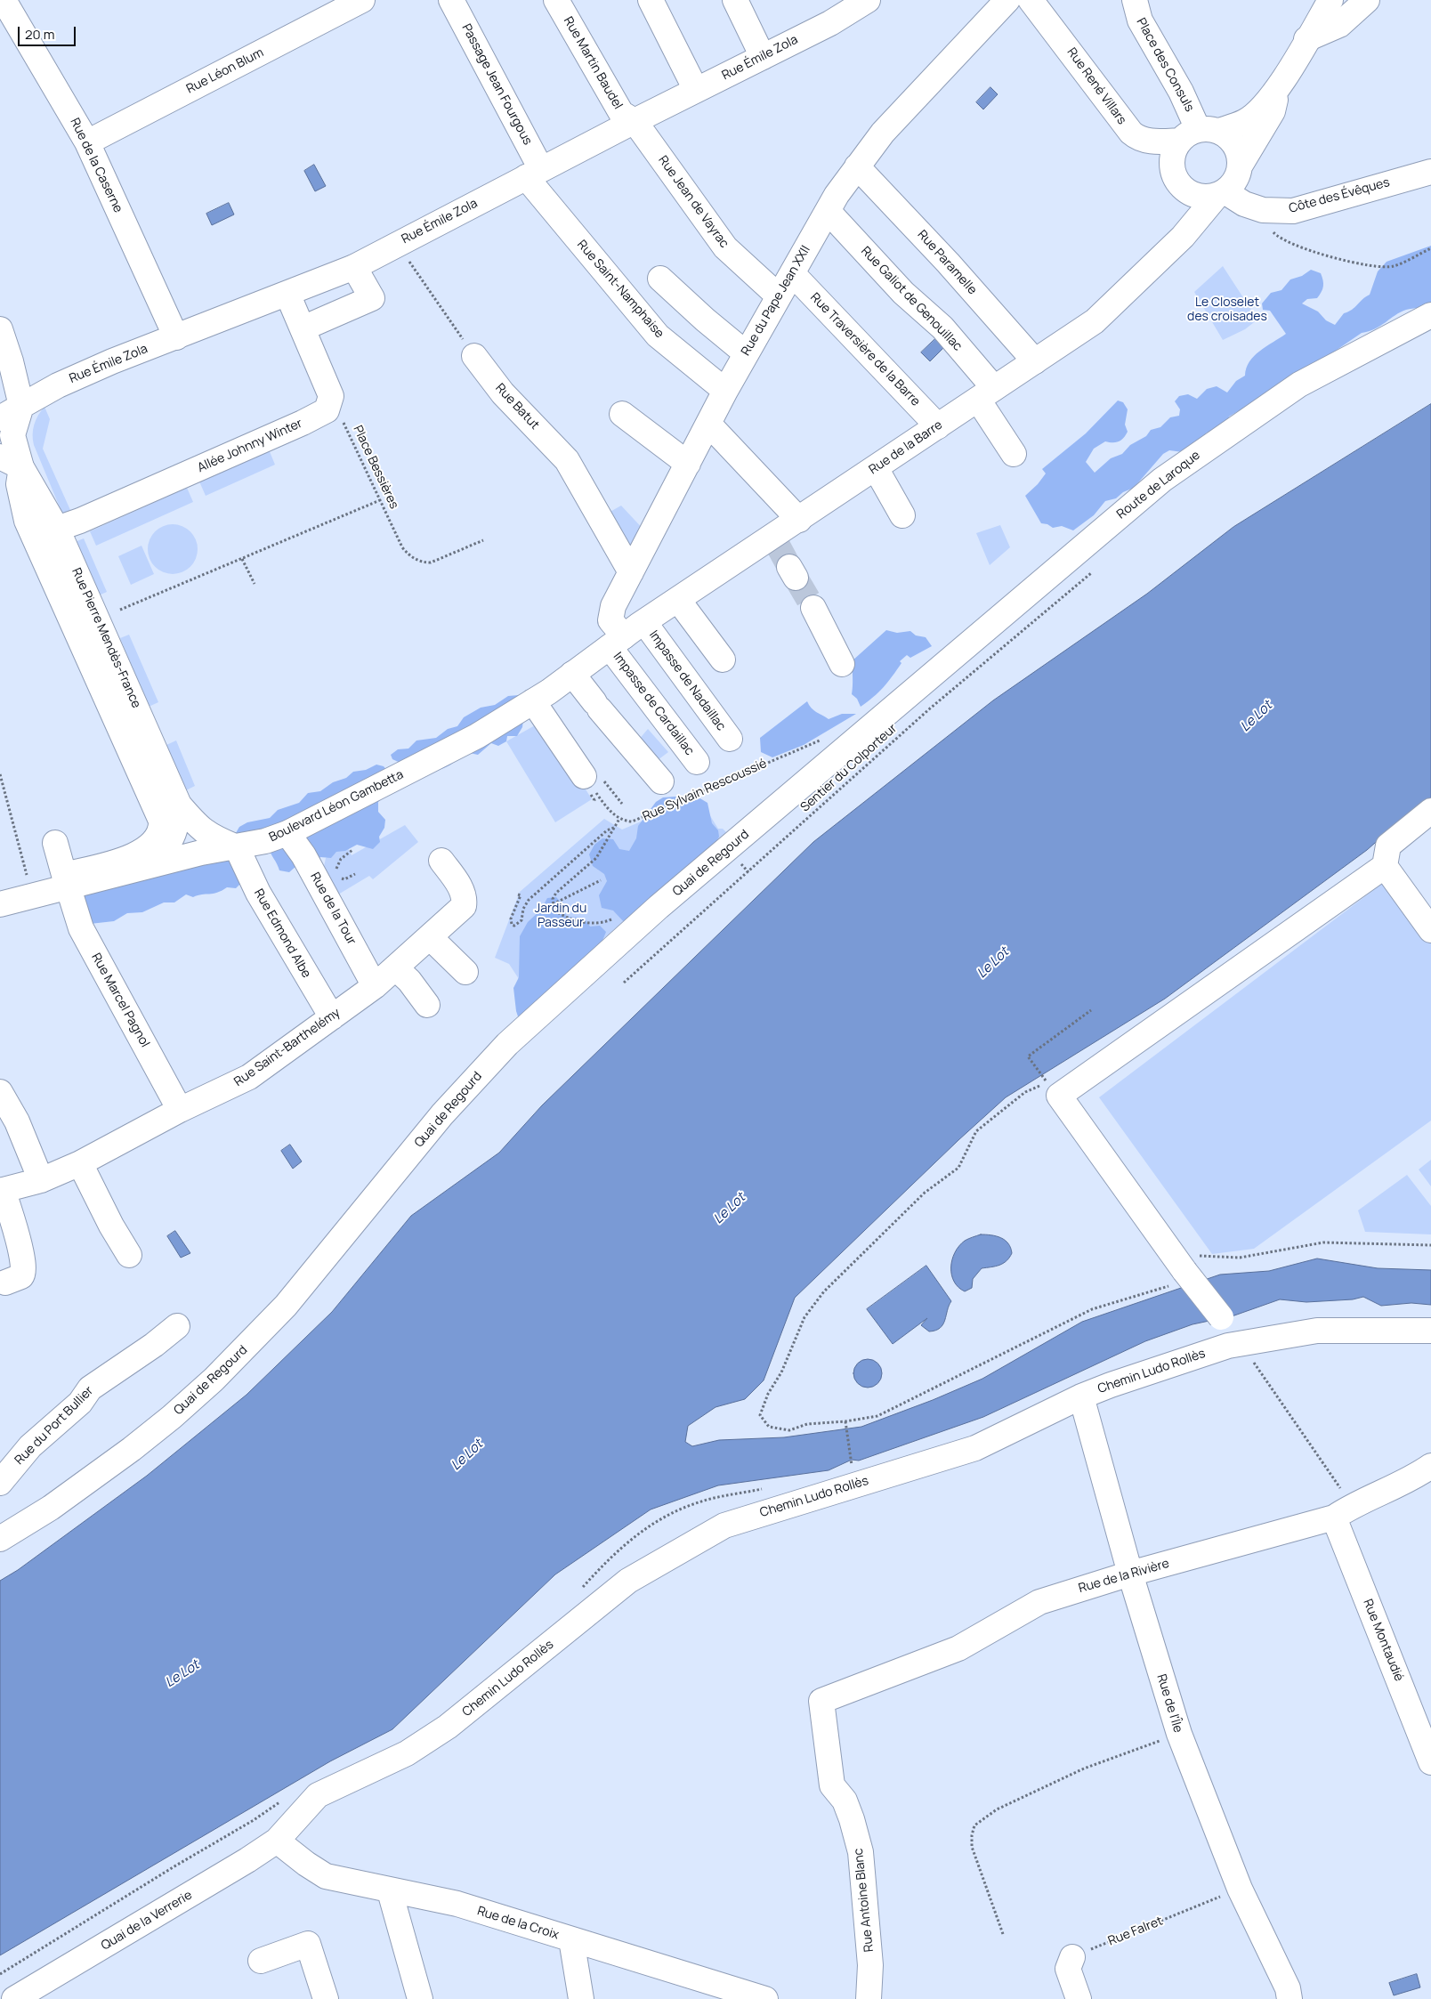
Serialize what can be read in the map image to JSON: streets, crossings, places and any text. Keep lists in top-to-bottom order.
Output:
{
  "streets": {
    "street": [
      "Rue Émile Zola",
      "Rue Martin Baudel",
      "Place des Consuls",
      "Rue Léon Blum",
      "Passage Jean Fourgous",
      "Rue René Villars",
      "Rue de la Caserne",
      "Côte des Évêques",
      "Rue Jean de Vayrac",
      "Rue Paramelle",
      "Rue Saint-Namphaise",
      "Rue Galiot de Genouillac",
      "Rue du Pape Jean XXII",
      "Rue Traversière de la Barre",
      "Rue Batut",
      "Allée Johnny Winter",
      "Rue de la Barre",
      "Route de Laroque",
      "Rue Pierre Mendès-France",
      "Impasse de Nadaillac",
      "Impasse de Cardaillac",
      "Boulevard Léon Gambetta",
      "Quai de Regourd",
      "Rue de la Tour",
      "Rue Edmond Albe",
      "Rue Marcel Pagnol",
      "Rue Saint-Barthelémy",
      "Chemin Ludo Rollès",
      "Rue du Port Bullier",
      "Rue de la Rivière",
      "Rue Montaudié",
      "Rue de l'Île",
      "Rue Antoine Blanc",
      "Quai de la Verrerie",
      "Rue de la Croix"
    ],
    "path": [
      "Place Bessières",
      "Sentier du Colporteur",
      "Rue Sylvain Rescoussié",
      "Rue Falret"
    ]
  },
  "crossings": [
    ["Rue Émile Zola", "Rue Martin Baudel"],
    ["Rue Émile Zola", "Passage Jean Fourgous"],
    ["Rue Émile Zola", "Rue de la Caserne"],
    ["Rue Émile Zola", "Rue Jean de Vayrac"],
    ["Rue Émile Zola", "Rue Saint-Namphaise"],
    ["Rue Émile Zola", "Rue Pierre Mendès-France"],
    ["Rue Martin Baudel", "Rue Jean de Vayrac"],
    ["Place des Consuls", "Rue René Villars"],
    ["Place des Consuls", "Côte des Évêques"],
    ["Place des Consuls", "Rue de la Barre"],
    ["Rue Léon Blum", "Rue de la Caserne"],
    ["Passage Jean Fourgous", "Rue Saint-Namphaise"],
    ["Rue René Villars", "Côte des Évêques"],
    ["Rue René Villars", "Rue de la Barre"],
    ["Côte des Évêques", "Rue de la Barre"],
    ["Rue Jean de Vayrac", "Rue du Pape Jean XXII"],
    ["Rue Paramelle", "Rue du Pape Jean XXII"],
    ["Rue Paramelle", "Rue de la Barre"],
    ["Rue Saint-Namphaise", "Rue du Pape Jean XXII"],
    ["Rue Galiot de Genouillac", "Rue du Pape Jean XXII"],
    ["Rue Galiot de Genouillac", "Rue de la Barre"],
    ["Rue du Pape Jean XXII", "Rue Traversière de la Barre"],
    ["Rue du Pape Jean XXII", "Rue Batut"],
    ["Rue du Pape Jean XXII", "Rue de la Barre"],
    ["Rue du Pape Jean XXII", "Impasse de Cardaillac"],
    ["Rue Traversière de la Barre", "Rue de la Barre"],
    ["Allée Johnny Winter", "Place Bessières"],
    ["Allée Johnny Winter", "Rue Pierre Mendès-France"],
    ["Rue de la Barre", "Impasse de Nadaillac"],
    ["Rue de la Barre", "Impasse de Cardaillac"],
    ["Rue de la Barre", "Boulevard Léon Gambetta"],
    ["Route de Laroque", "Quai de Regourd"],
    ["Rue Pierre Mendès-France", "Boulevard Léon Gambetta"],
    ["Rue Pierre Mendès-France", "Rue Edmond Albe"],
    ["Boulevard Léon Gambetta", "Rue de la Tour"],
    ["Boulevard Léon Gambetta", "Rue Edmond Albe"],
    ["Boulevard Léon Gambetta", "Rue Marcel Pagnol"],
    ["Rue de la Tour", "Rue Saint-Barthelémy"],
    ["Rue Edmond Albe", "Rue Saint-Barthelémy"],
    ["Rue Marcel Pagnol", "Rue Saint-Barthelémy"],
    ["Chemin Ludo Rollès", "Rue de l'Île"],
    ["Chemin Ludo Rollès", "Quai de la Verrerie"],
    ["Chemin Ludo Rollès", "Rue de la Croix"],
    ["Rue de la Rivière", "Rue Montaudié"],
    ["Rue de la Rivière", "Rue de l'Île"],
    ["Rue de la Rivière", "Rue Antoine Blanc"],
    ["Rue de l'Île", "Rue Falret"],
    ["Quai de la Verrerie", "Rue de la Croix"]
  ],
  "water": ["Le Lot"],
  "parks": ["Le Closelet des croisades", "Jardin du Passeur"],
  "scale_bar": "20 m"
}
